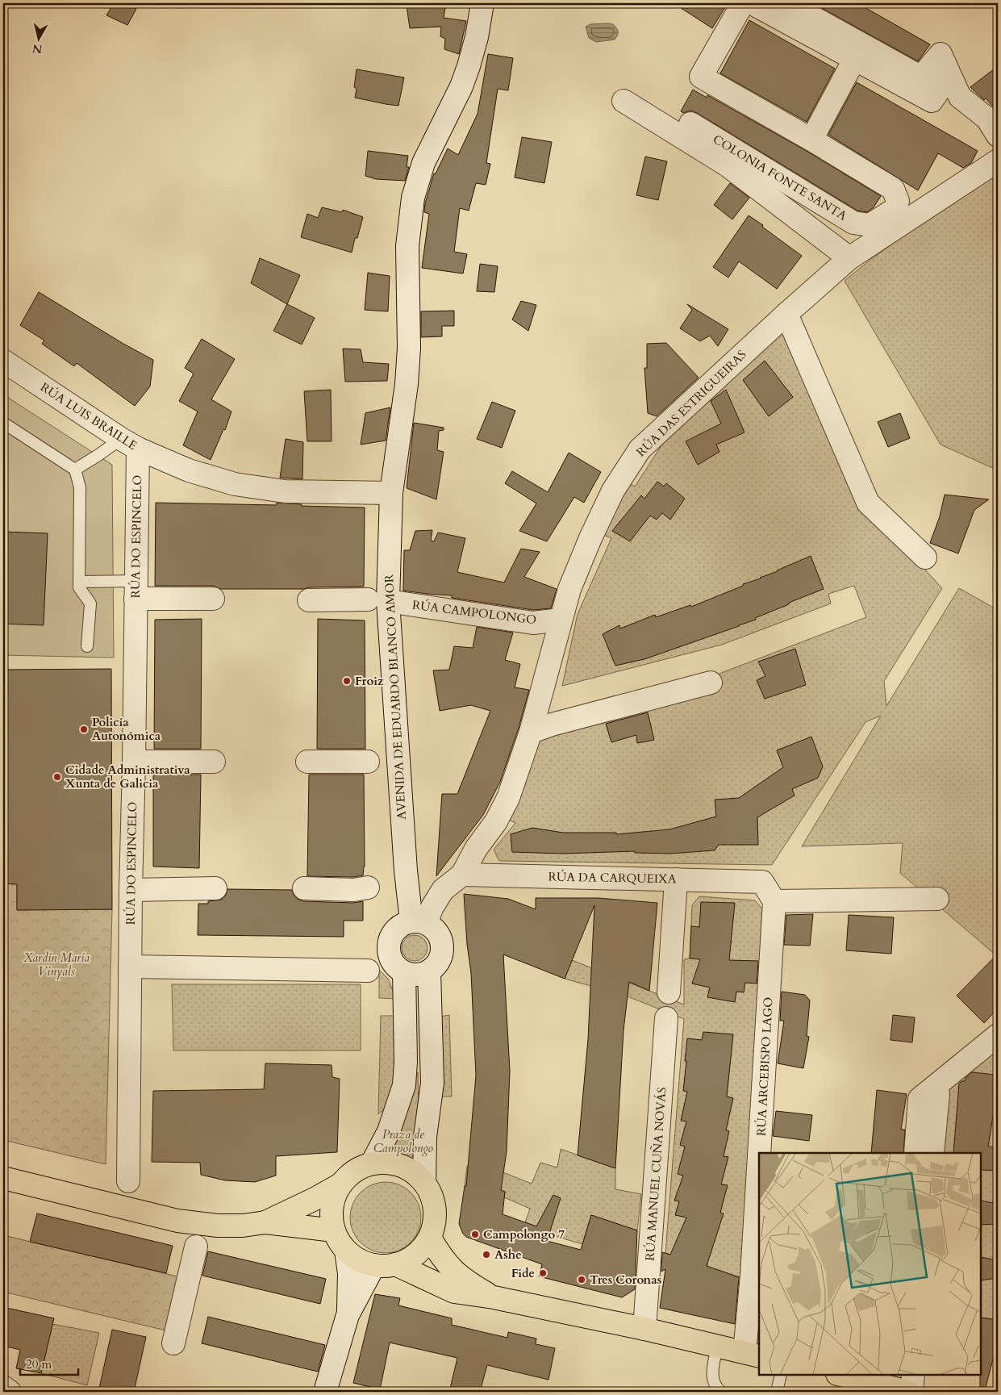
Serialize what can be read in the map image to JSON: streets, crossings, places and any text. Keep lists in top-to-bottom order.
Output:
{
  "streets": {
    "street": [
      "COLONIA FONTE SANTA",
      "RÚA DAS ESTRIGUEIRAS",
      "RÚA LUIS BRAILLE",
      "RÚA DO ESPINCELO",
      "RÚA CAMPOLONGO",
      "AVENIDA DE EDUARDO BLANCO AMOR",
      "RÚA DA CARQUEIXA",
      "RÚA ARCEBISPO LAGO",
      "RÚA MANUEL CUÑA NOVÁS"
    ]
  },
  "crossings": [
    ["RÚA DAS ESTRIGUEIRAS", "RÚA CAMPOLONGO"],
    ["RÚA DAS ESTRIGUEIRAS", "AVENIDA DE EDUARDO BLANCO AMOR"],
    ["RÚA DAS ESTRIGUEIRAS", "RÚA DA CARQUEIXA"],
    ["RÚA LUIS BRAILLE", "RÚA DO ESPINCELO"],
    ["RÚA LUIS BRAILLE", "AVENIDA DE EDUARDO BLANCO AMOR"],
    ["RÚA CAMPOLONGO", "AVENIDA DE EDUARDO BLANCO AMOR"],
    ["RÚA DA CARQUEIXA", "RÚA ARCEBISPO LAGO"]
  ],
  "parks": ["Xardín María Vinyals", "Praza de Campolongo"],
  "places": [
    "Froiz",
    "Policía Autonómica",
    "Cidade Administrativa Xunta de Galicia",
    "Campolongo 7",
    "Ashe",
    "Fide",
    "Tres Coronas"
  ],
  "scale_bar": "20 m",
  "north": "bottom"
}
